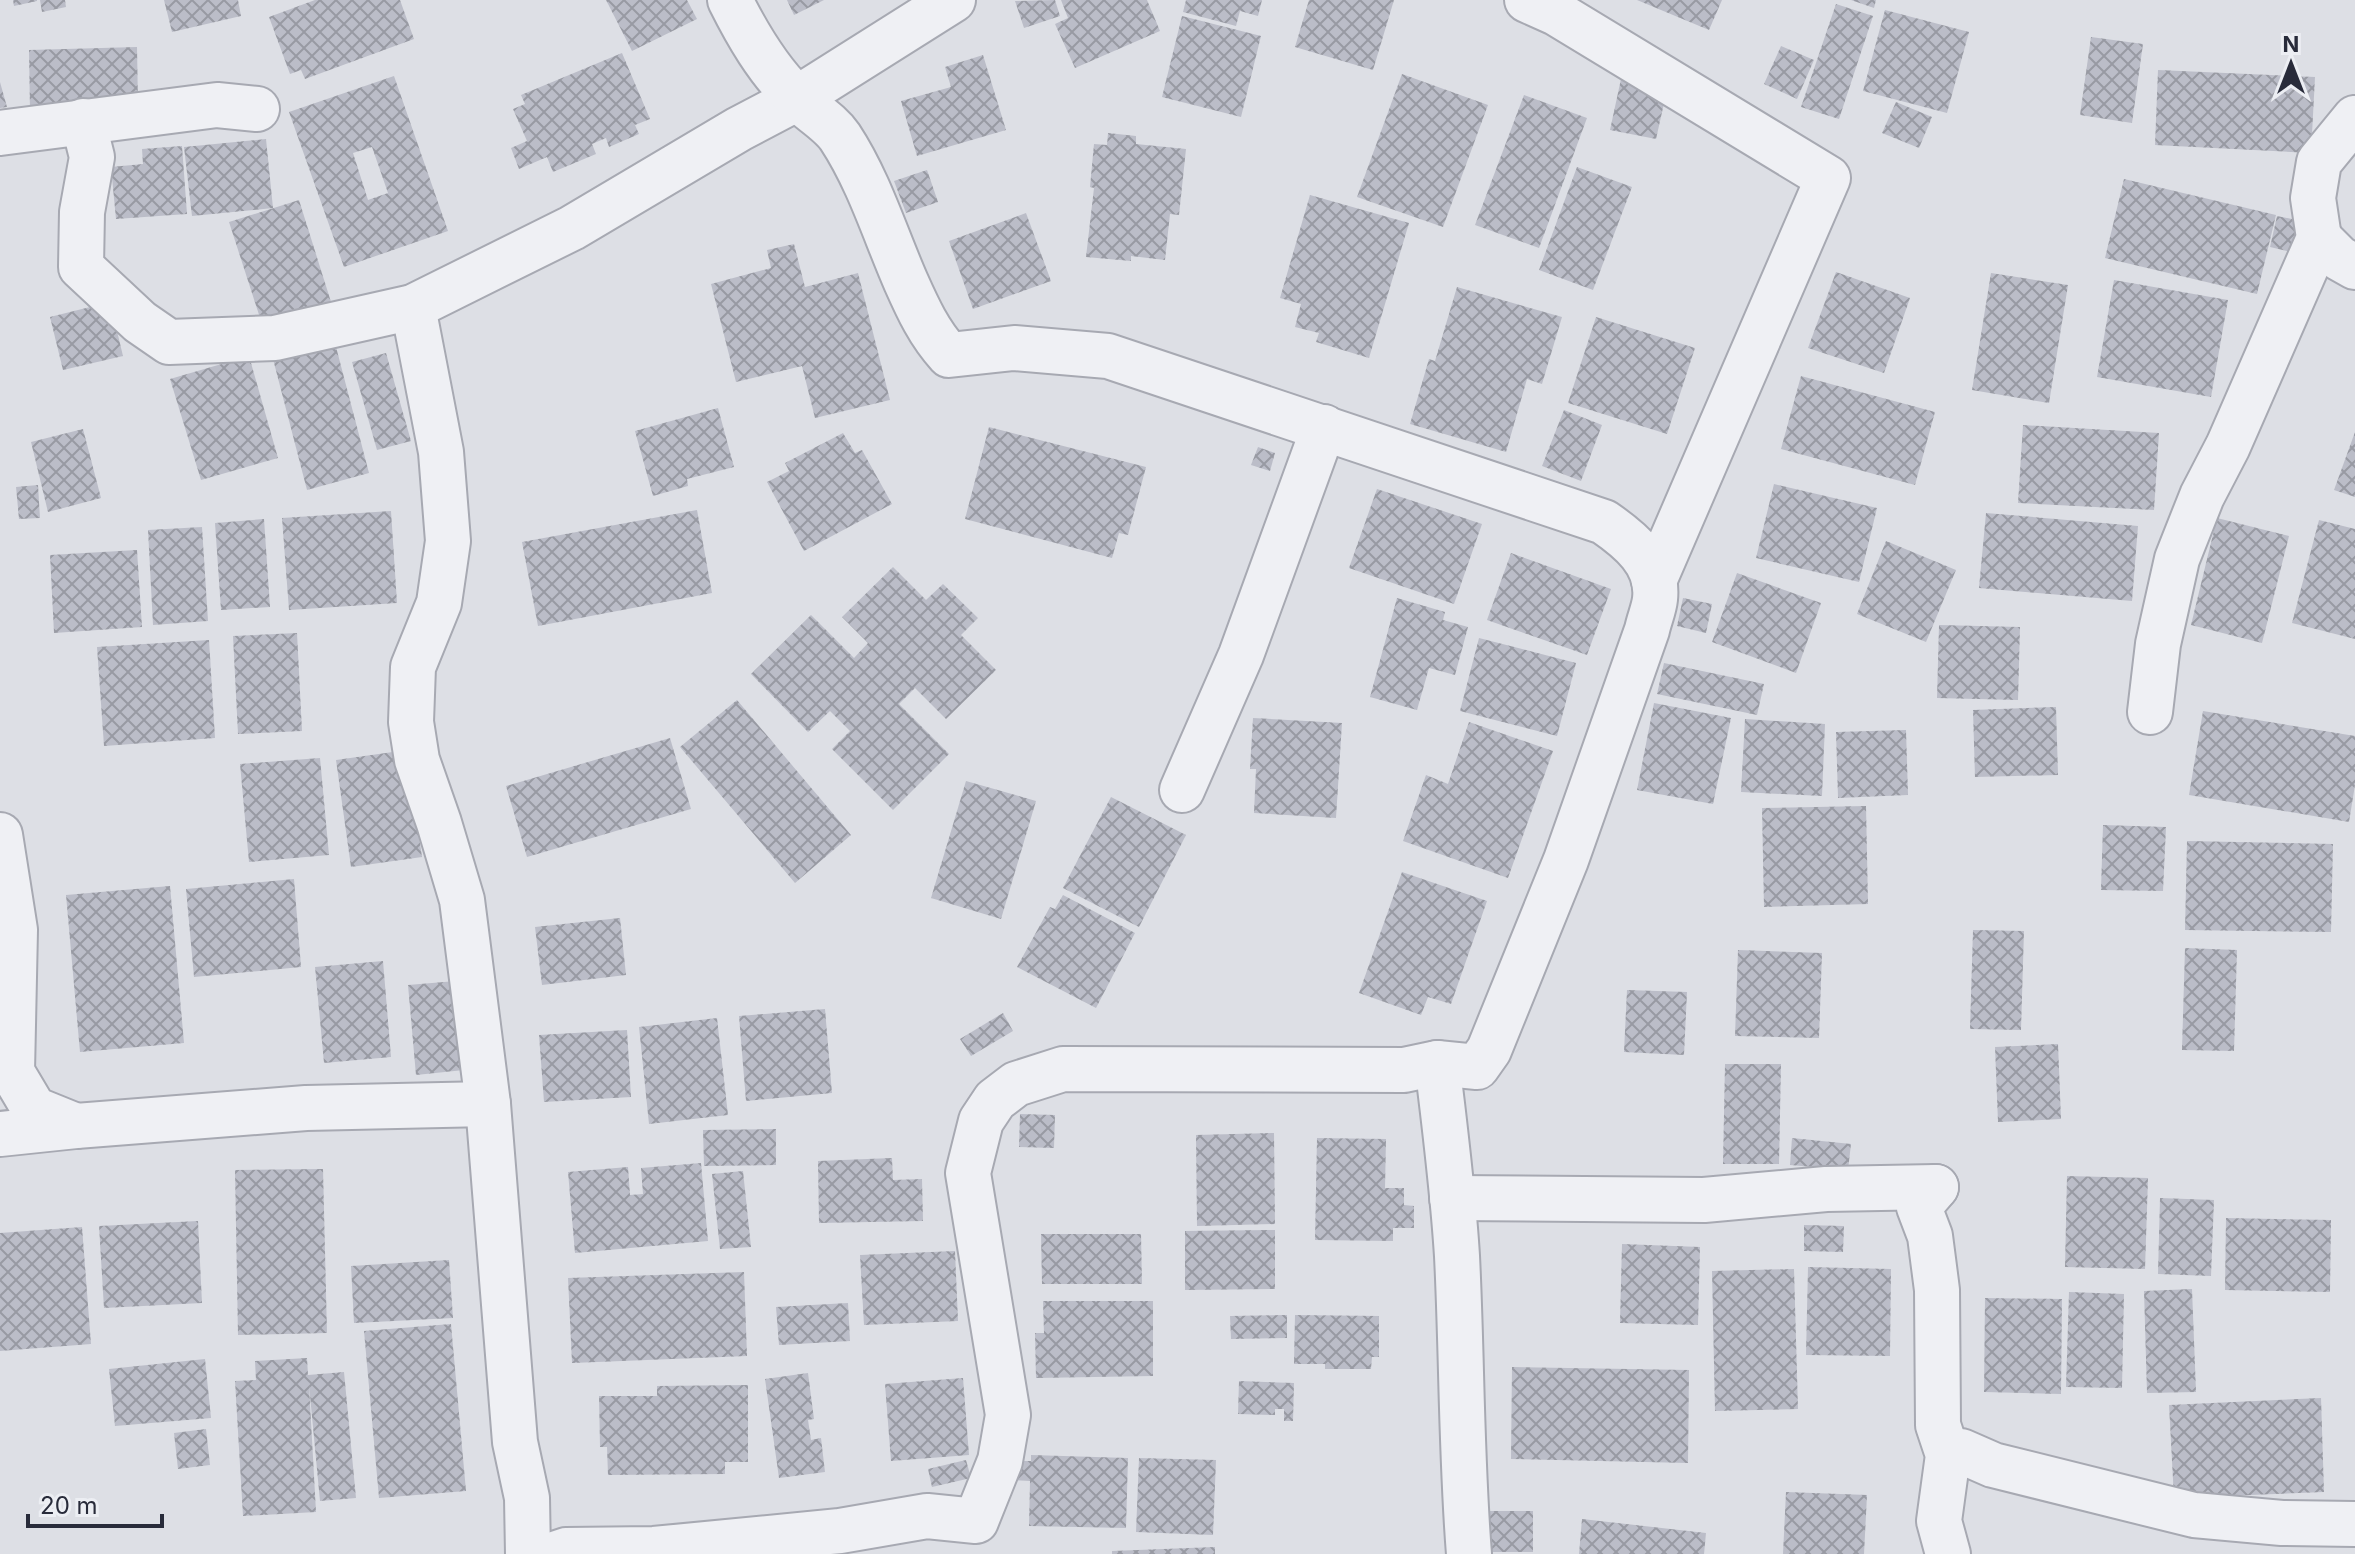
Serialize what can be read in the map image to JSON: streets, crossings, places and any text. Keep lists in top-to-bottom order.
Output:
{
  "scale_bar": "20 m",
  "north": "top"
}
